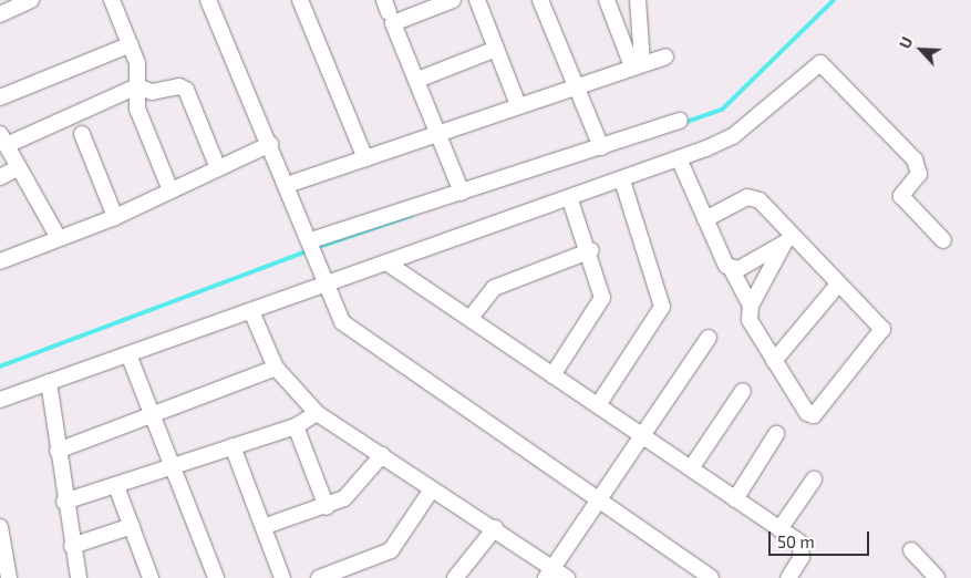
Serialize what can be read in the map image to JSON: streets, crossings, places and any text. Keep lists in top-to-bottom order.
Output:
{
  "scale_bar": "50 m",
  "north": "top left"
}
